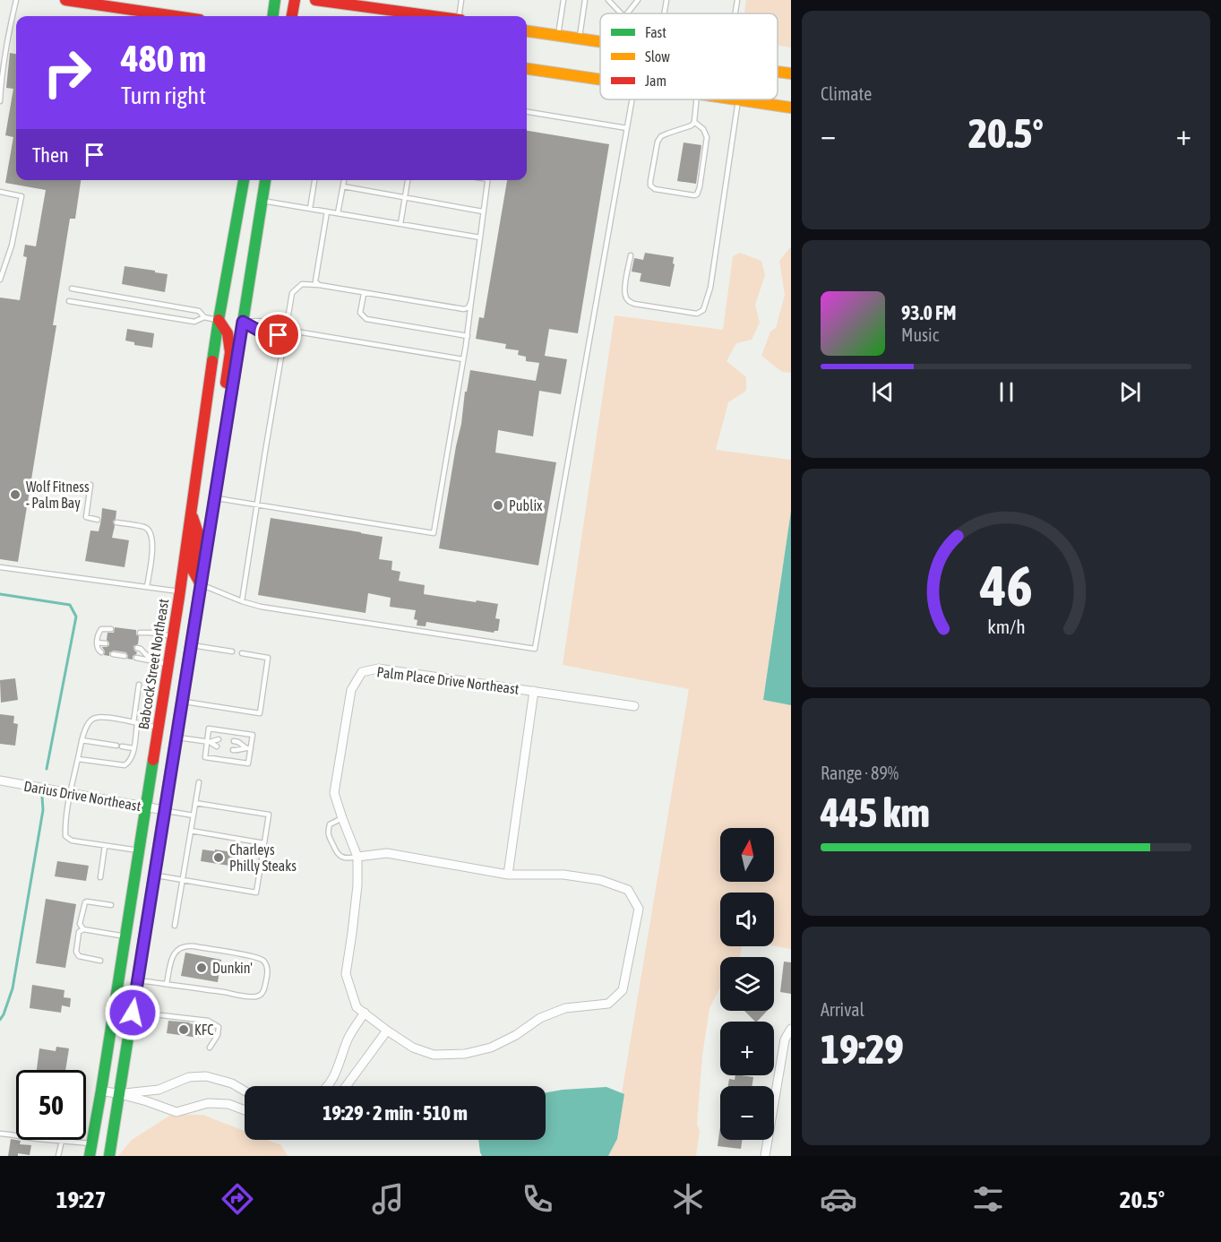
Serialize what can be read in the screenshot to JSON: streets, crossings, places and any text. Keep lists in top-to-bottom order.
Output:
{
  "streets": {
    "main road": ["Babcock Street Northeast"],
    "street": ["Palm Place Drive Northeast", "Darius Drive Northeast"]
  },
  "crossings": [
    ["Babcock Street Northeast", "Darius Drive Northeast"]
  ],
  "places": [
    "Wolf Fitness - Palm Bay",
    "Publix",
    "Charleys Philly Steaks",
    "Dunkin'",
    "KFC"
  ],
  "legend": ["Fast", "Slow", "Jam"],
  "north": "top",
  "page": {
    "tile": [
      "Climate",
      ["Range · 89%", "445 km"],
      ["Arrival", "19:29"]
    ],
    "turn": ["480 m", "Turn right"],
    "heat": ["−", "20.5°", "+"],
    "then": "Then",
    "song": ["93.0 FM", "Music"],
    "map_buttons": ["+", "−"],
    "limit": "50",
    "trip": "19:29 · 2 min · 510 m",
    "tabs": ["19:27", "20.5°"],
    "gauge": ["46", "km/h"]
  }
}
